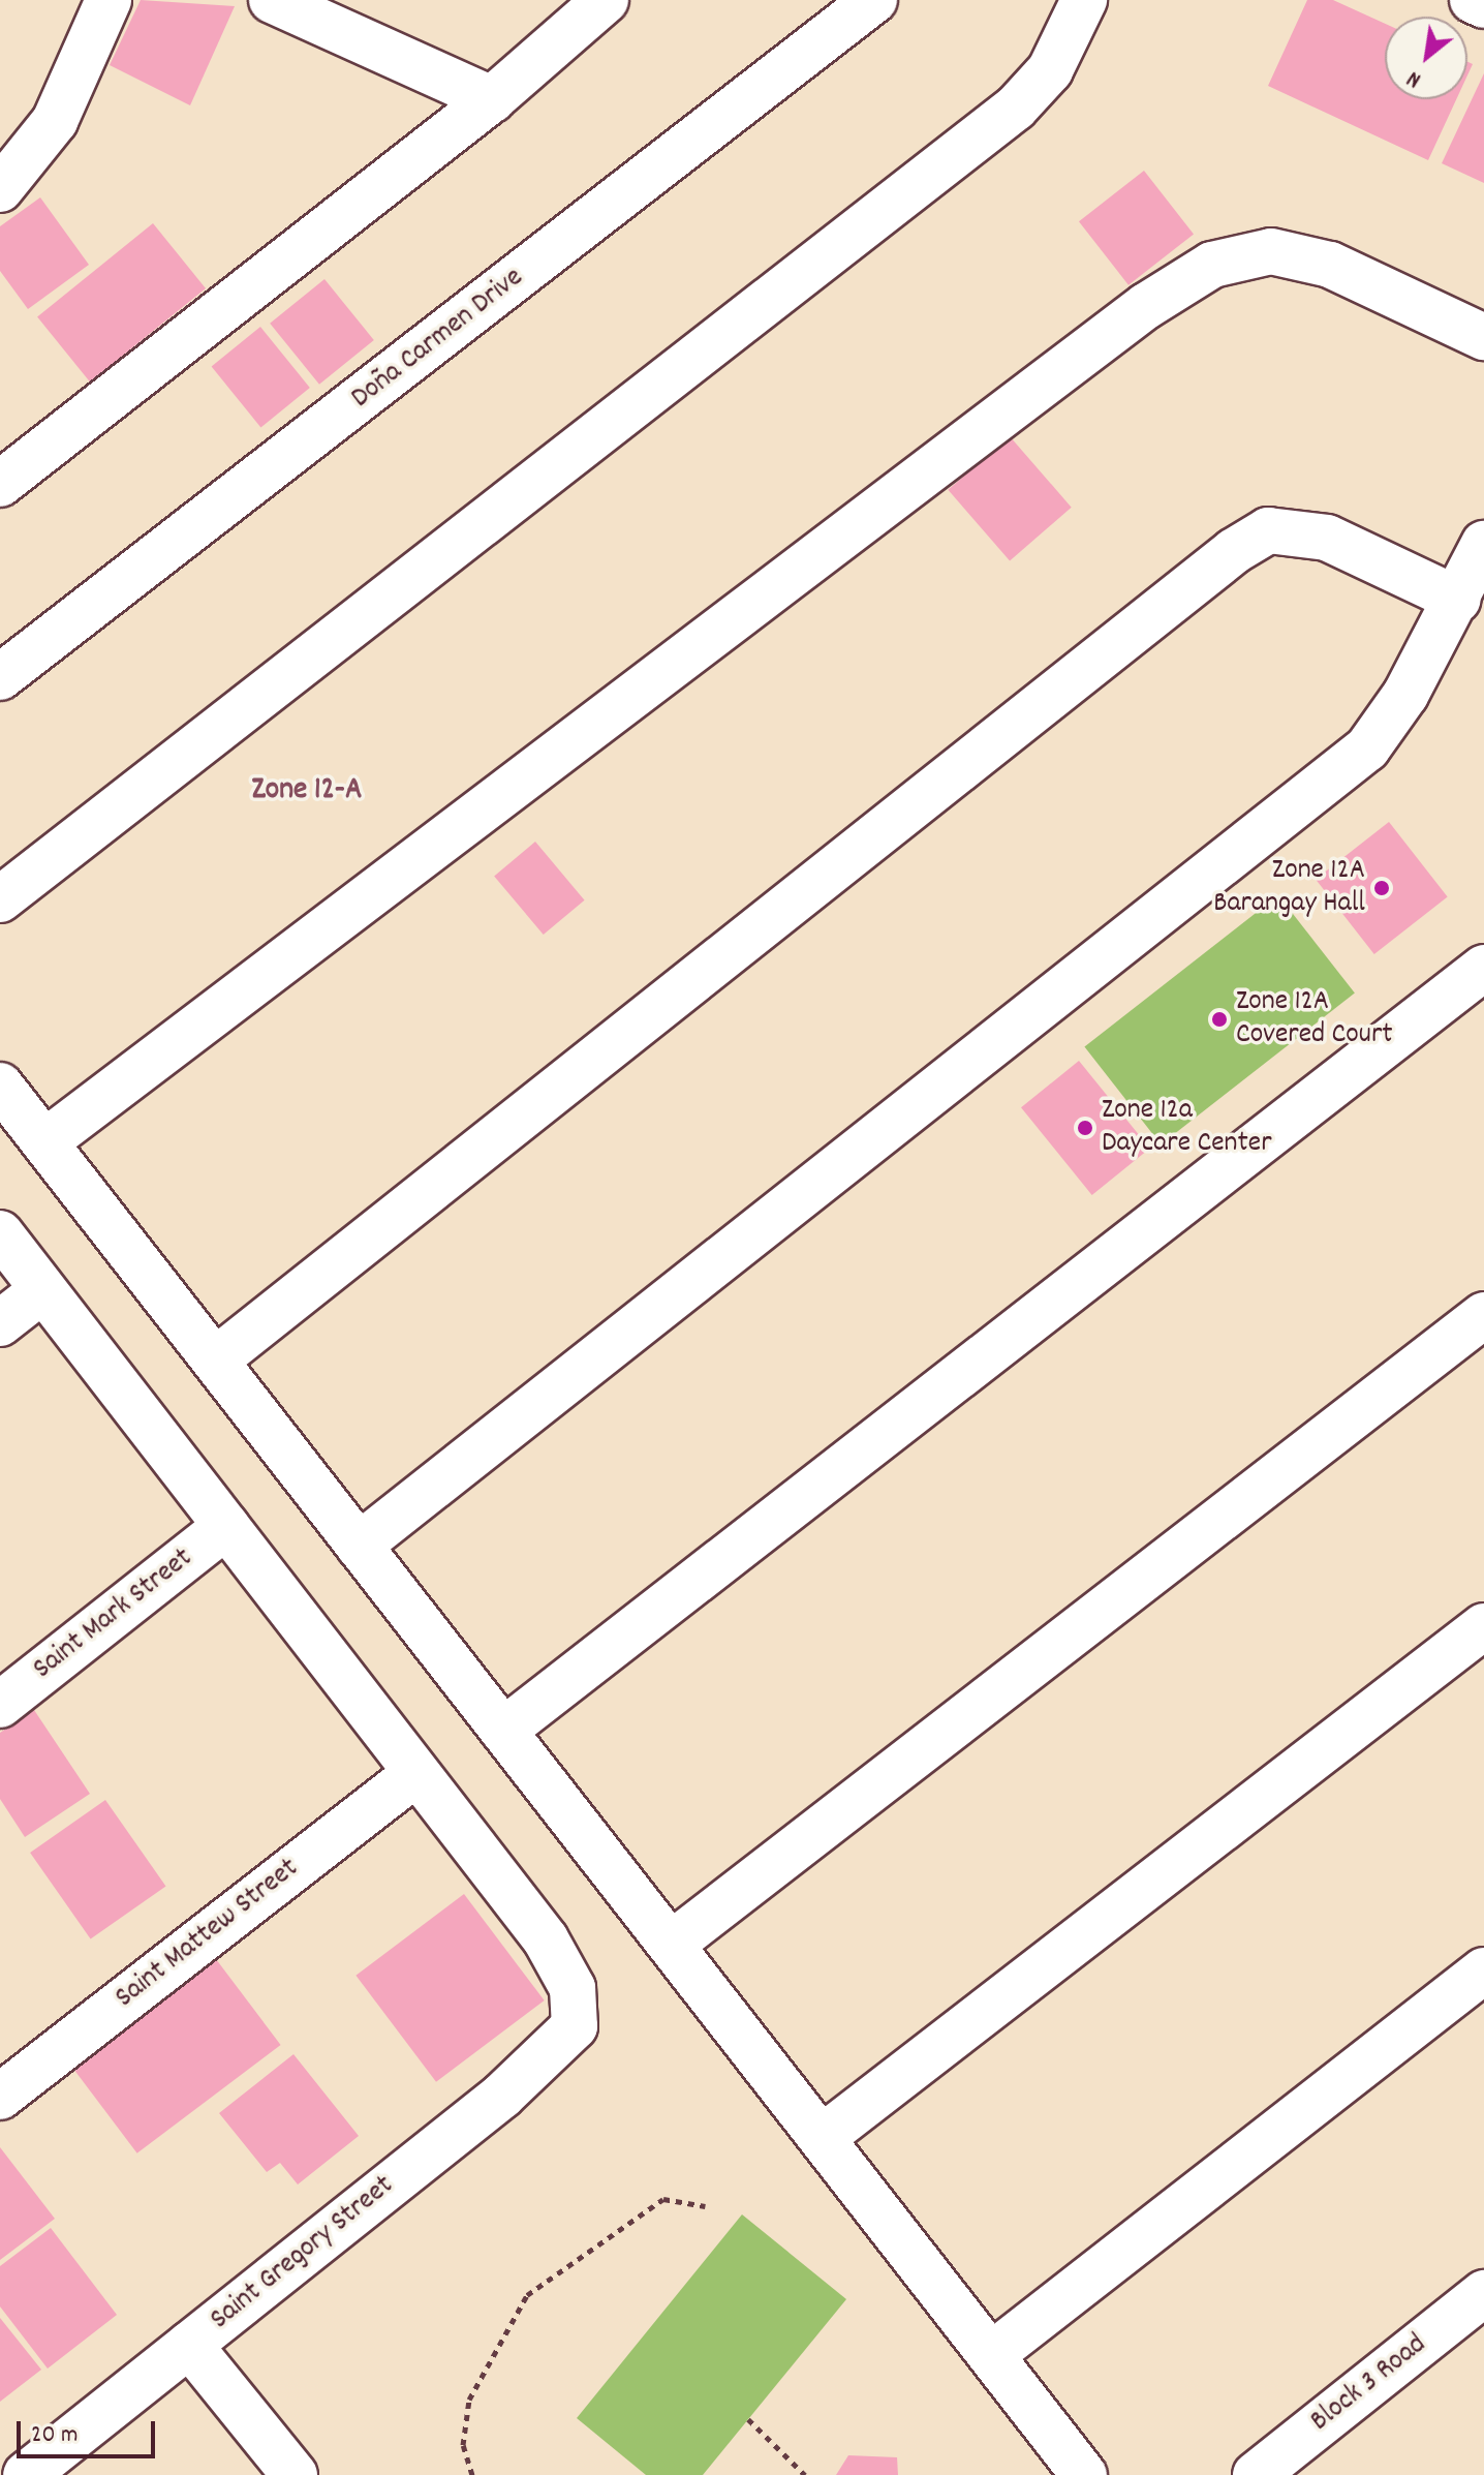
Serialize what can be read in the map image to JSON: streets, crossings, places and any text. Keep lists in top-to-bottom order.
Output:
{
  "streets": {
    "street": [
      "Doña Carmen Drive",
      "Saint Mark Street",
      "Saint Mattew Street",
      "Saint Gregory Street",
      "Block 3 Road"
    ]
  },
  "crossings": [
    ["Saint Mattew Street", "Saint Gregory Street"]
  ],
  "districts": ["Zone 12-A"],
  "places": ["Zone 12A Barangay Hall", "Zone 12A Covered Court", "Zone 12a Daycare Center"],
  "scale_bar": "20 m",
  "north": "bottom left"
}
